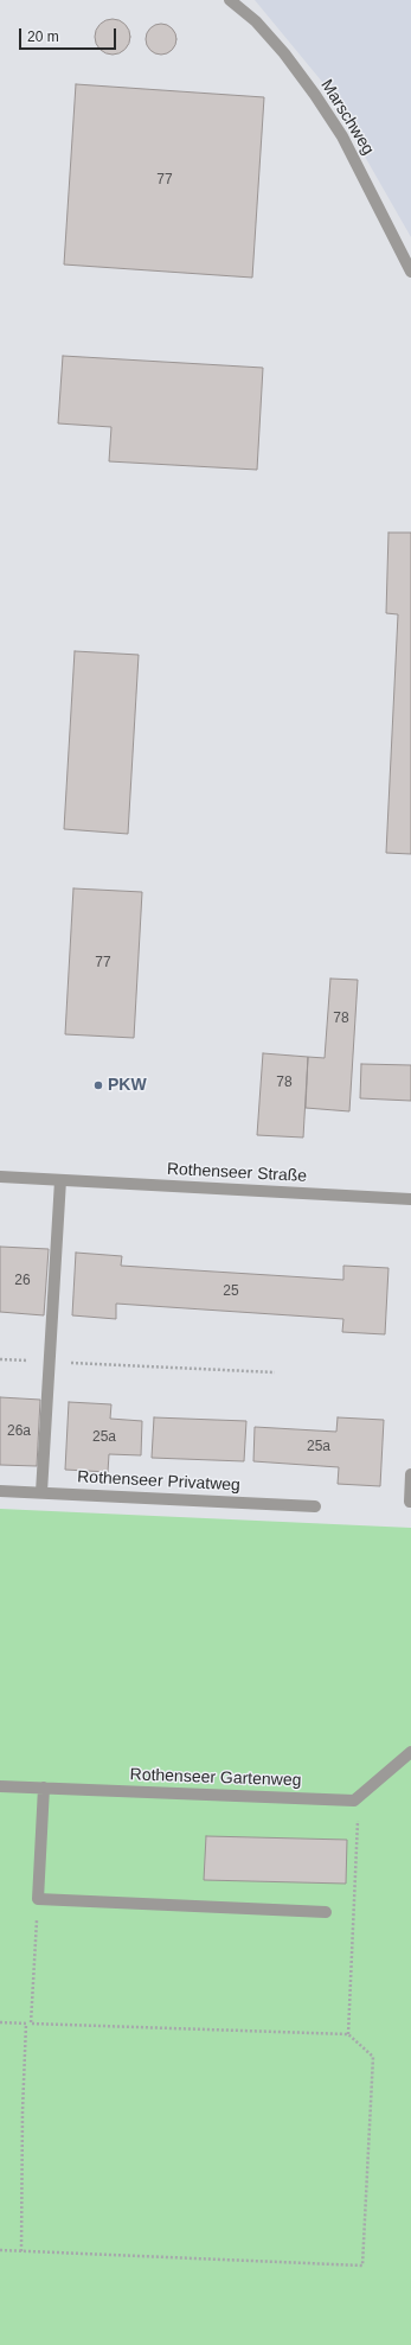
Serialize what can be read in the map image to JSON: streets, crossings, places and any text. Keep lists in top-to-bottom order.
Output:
{
  "streets": {
    "street": [
      "Marschweg",
      "Rothenseer Straße",
      "Rothenseer Privatweg",
      "Rothenseer Gartenweg"
    ]
  },
  "places": ["PKW"],
  "house_numbers": [
    "77",
    "77",
    "78",
    "78",
    "26",
    "25",
    "26a",
    "25a",
    "25a"
  ],
  "scale_bar": "20 m"
}
